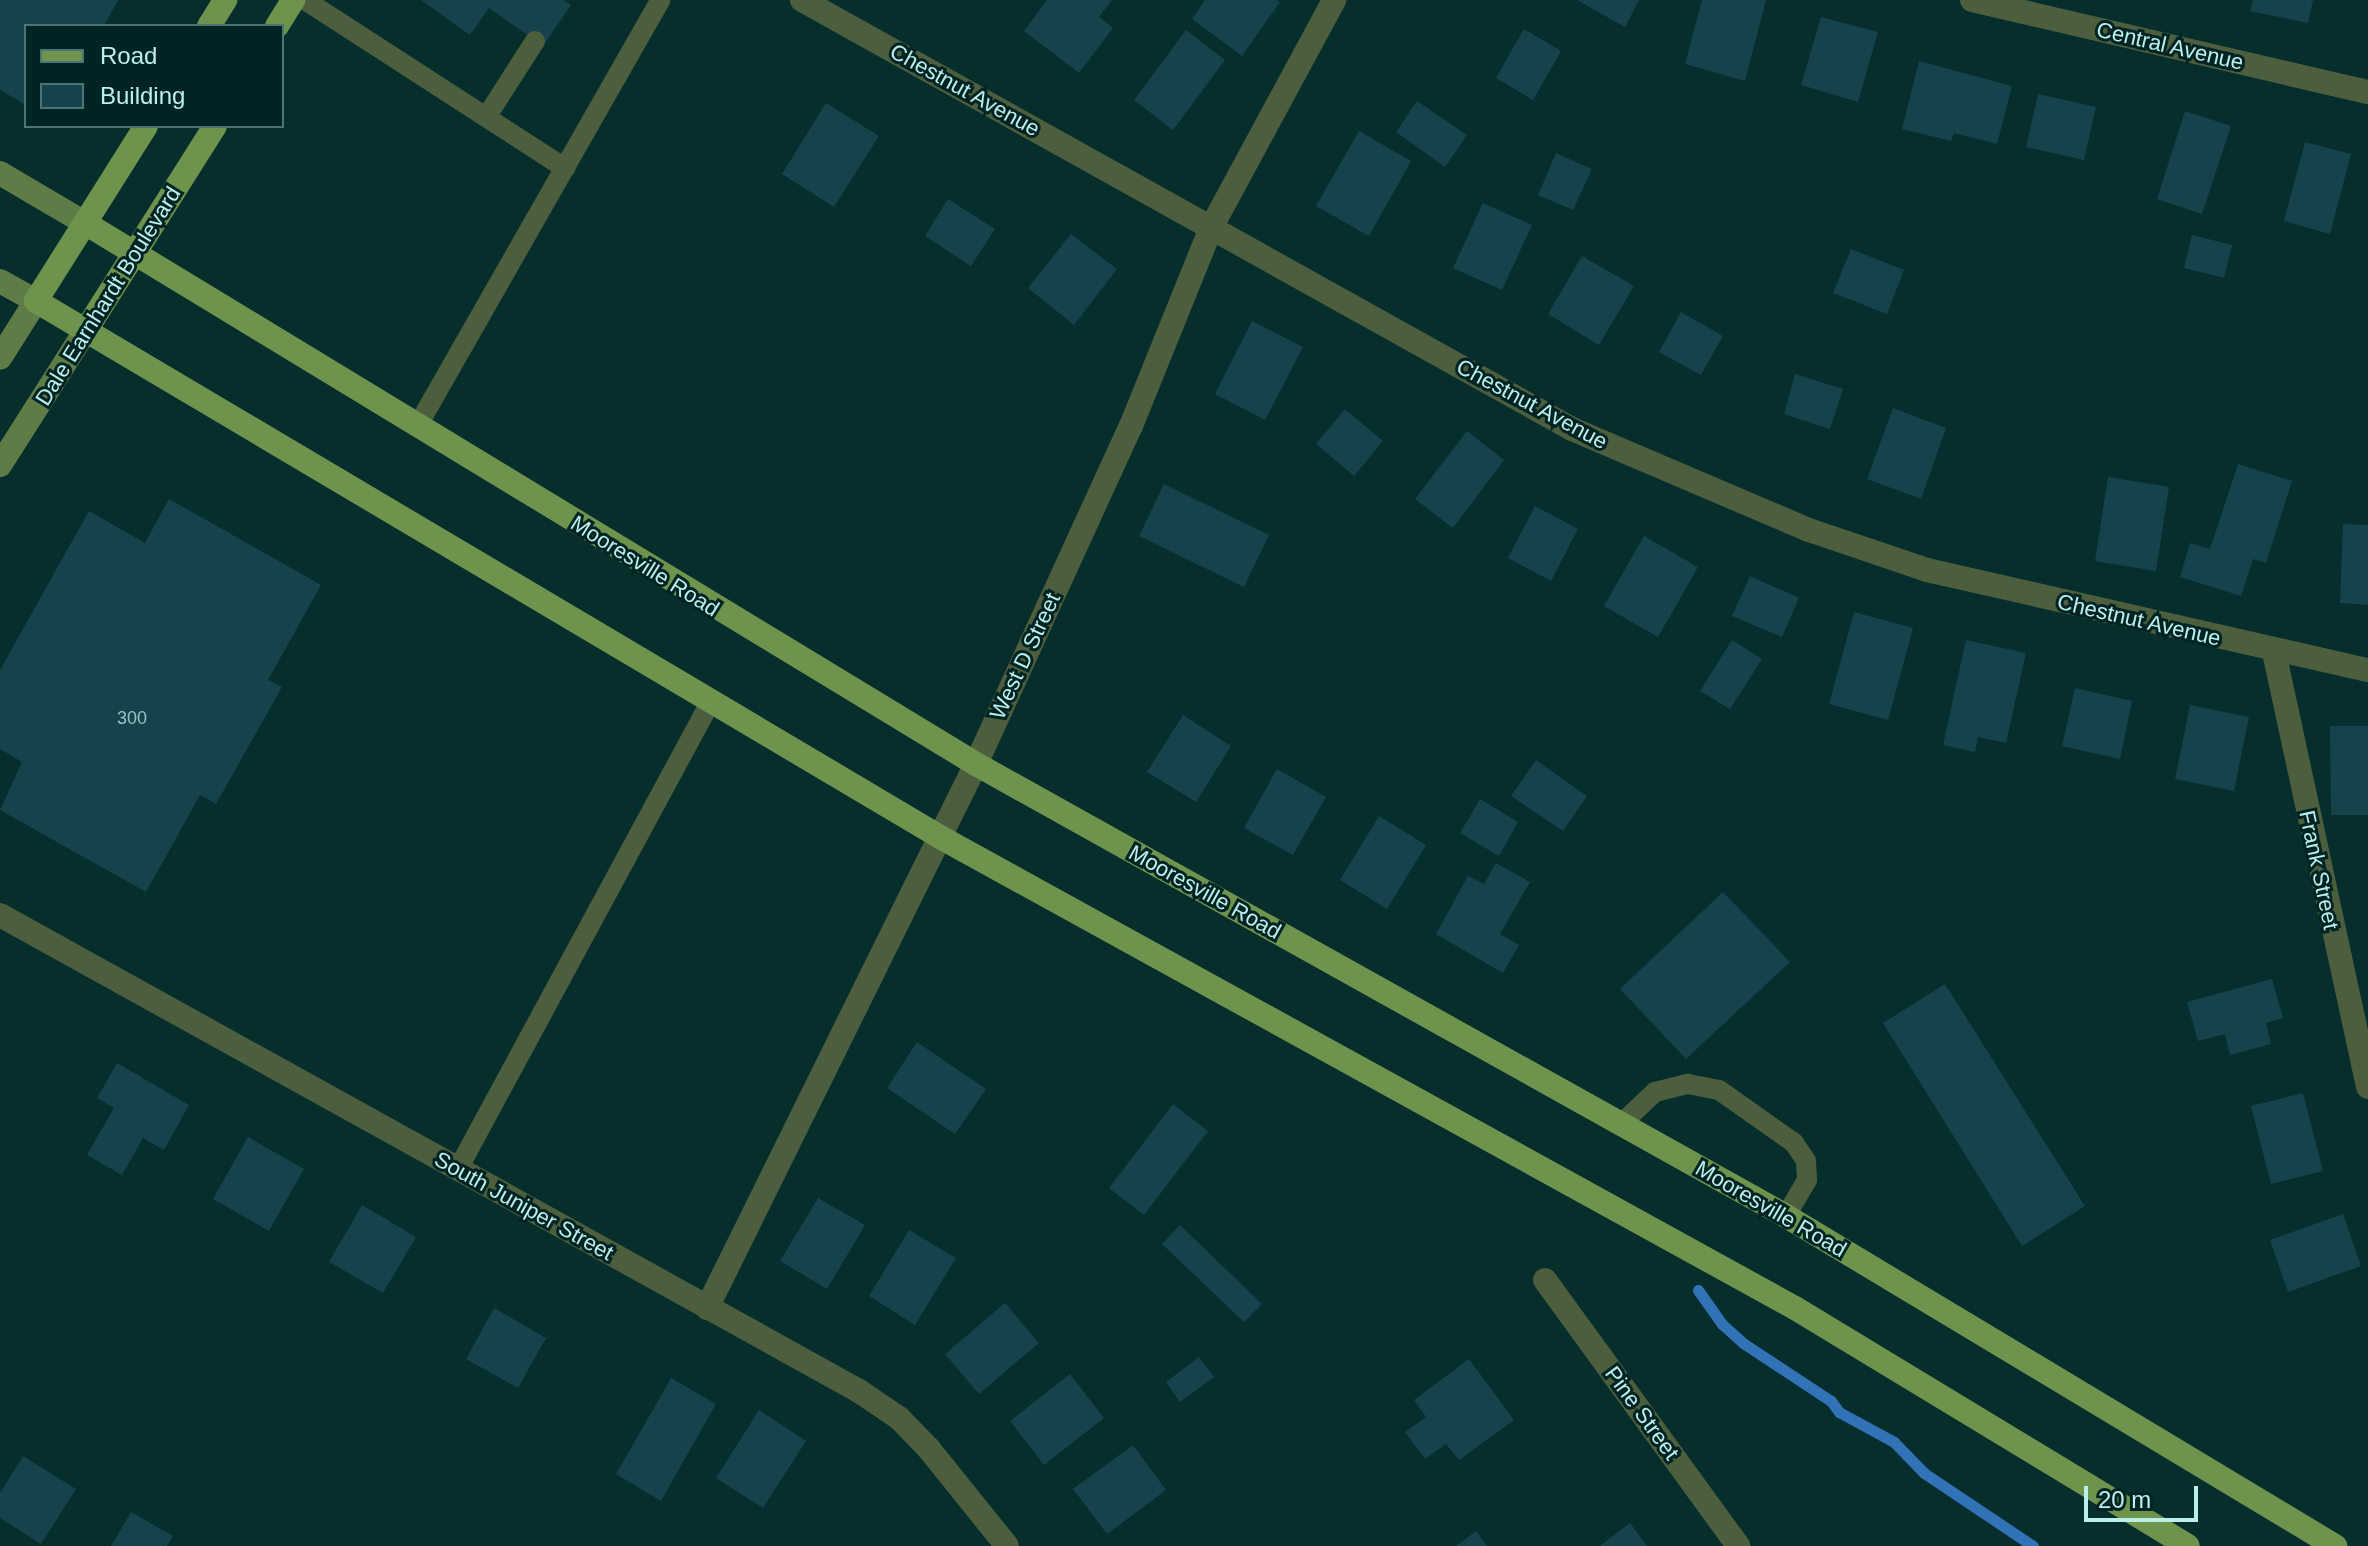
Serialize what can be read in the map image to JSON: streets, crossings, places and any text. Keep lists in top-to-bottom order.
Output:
{
  "streets": {
    "main road": ["Dale Earnhardt Boulevard", "Mooresville Road"],
    "street": [
      "Central Avenue",
      "Chestnut Avenue",
      "West D Street",
      "Frank Street",
      "South Juniper Street",
      "Pine Street"
    ]
  },
  "crossings": [
    ["Chestnut Avenue", "West D Street"],
    ["Chestnut Avenue", "Frank Street"],
    ["Dale Earnhardt Boulevard", "Mooresville Road"],
    ["Mooresville Road", "West D Street"],
    ["West D Street", "South Juniper Street"]
  ],
  "house_numbers": ["300"],
  "legend": ["Road", "Building"],
  "scale_bar": "20 m"
}
